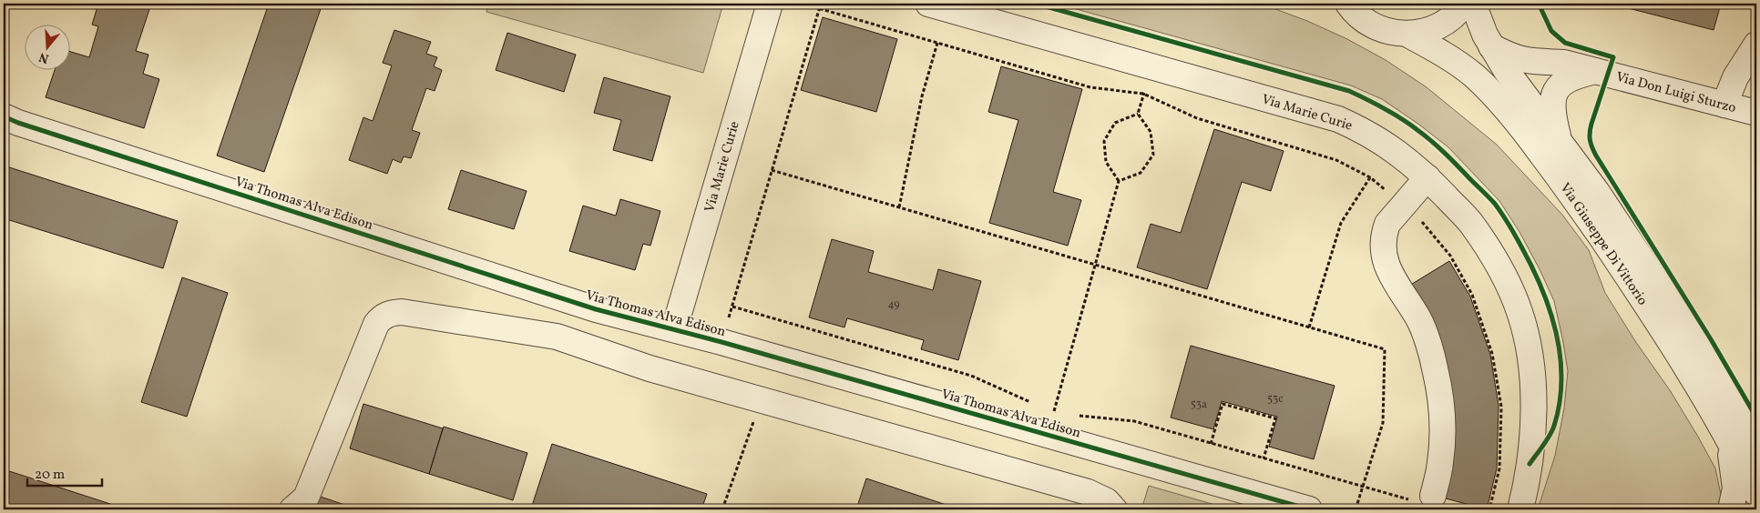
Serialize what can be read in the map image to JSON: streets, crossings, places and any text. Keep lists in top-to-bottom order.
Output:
{
  "streets": {
    "street": [
      "Via Don Luigi Sturzo",
      "Via Marie Curie",
      "Via Thomas Alva Edison",
      "Via Giuseppe Di Vittorio"
    ]
  },
  "crossings": [
    ["Via Don Luigi Sturzo", "Via Giuseppe Di Vittorio"],
    ["Via Marie Curie", "Via Thomas Alva Edison"]
  ],
  "house_numbers": ["49", "53c", "53a"],
  "scale_bar": "20 m",
  "north": "bottom"
}
